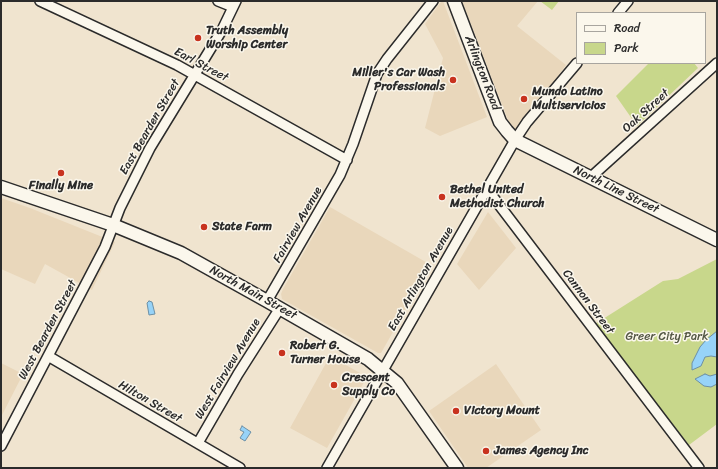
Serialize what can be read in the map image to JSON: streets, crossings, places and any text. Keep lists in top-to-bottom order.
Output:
{
  "streets": {
    "main road": ["Arlington Road", "North Line Street", "North Main Street"],
    "street": [
      "Earl Street",
      "Oak Street",
      "East Bearden Street",
      "Fairview Avenue",
      "East Arlington Avenue",
      "Cannon Street",
      "West Bearden Street",
      "West Fairview Avenue",
      "Hilton Street"
    ]
  },
  "crossings": [
    ["Earl Street", "East Bearden Street"],
    ["Earl Street", "Fairview Avenue"],
    ["Arlington Road", "North Line Street"],
    ["Arlington Road", "East Arlington Avenue"],
    ["Oak Street", "North Line Street"],
    ["East Bearden Street", "North Main Street"],
    ["East Bearden Street", "West Bearden Street"],
    ["North Line Street", "East Arlington Avenue"],
    ["Fairview Avenue", "North Main Street"],
    ["East Arlington Avenue", "North Main Street"],
    ["East Arlington Avenue", "Cannon Street"],
    ["North Main Street", "West Bearden Street"],
    ["North Main Street", "West Fairview Avenue"],
    ["West Bearden Street", "Hilton Street"],
    ["West Fairview Avenue", "Hilton Street"]
  ],
  "parks": ["Greer City Park"],
  "places": [
    "Truth Assembly Worship Center",
    "Miller's Car Wash Professionals",
    "Mundo Latino Multiservicios",
    "Finally Mine",
    "Bethel United Methodist Church",
    "State Farm",
    "Robert G. Turner House",
    "Crescent Supply Co",
    "Victory Mount",
    "James Agency Inc"
  ],
  "legend": ["Road", "Park"]
}
